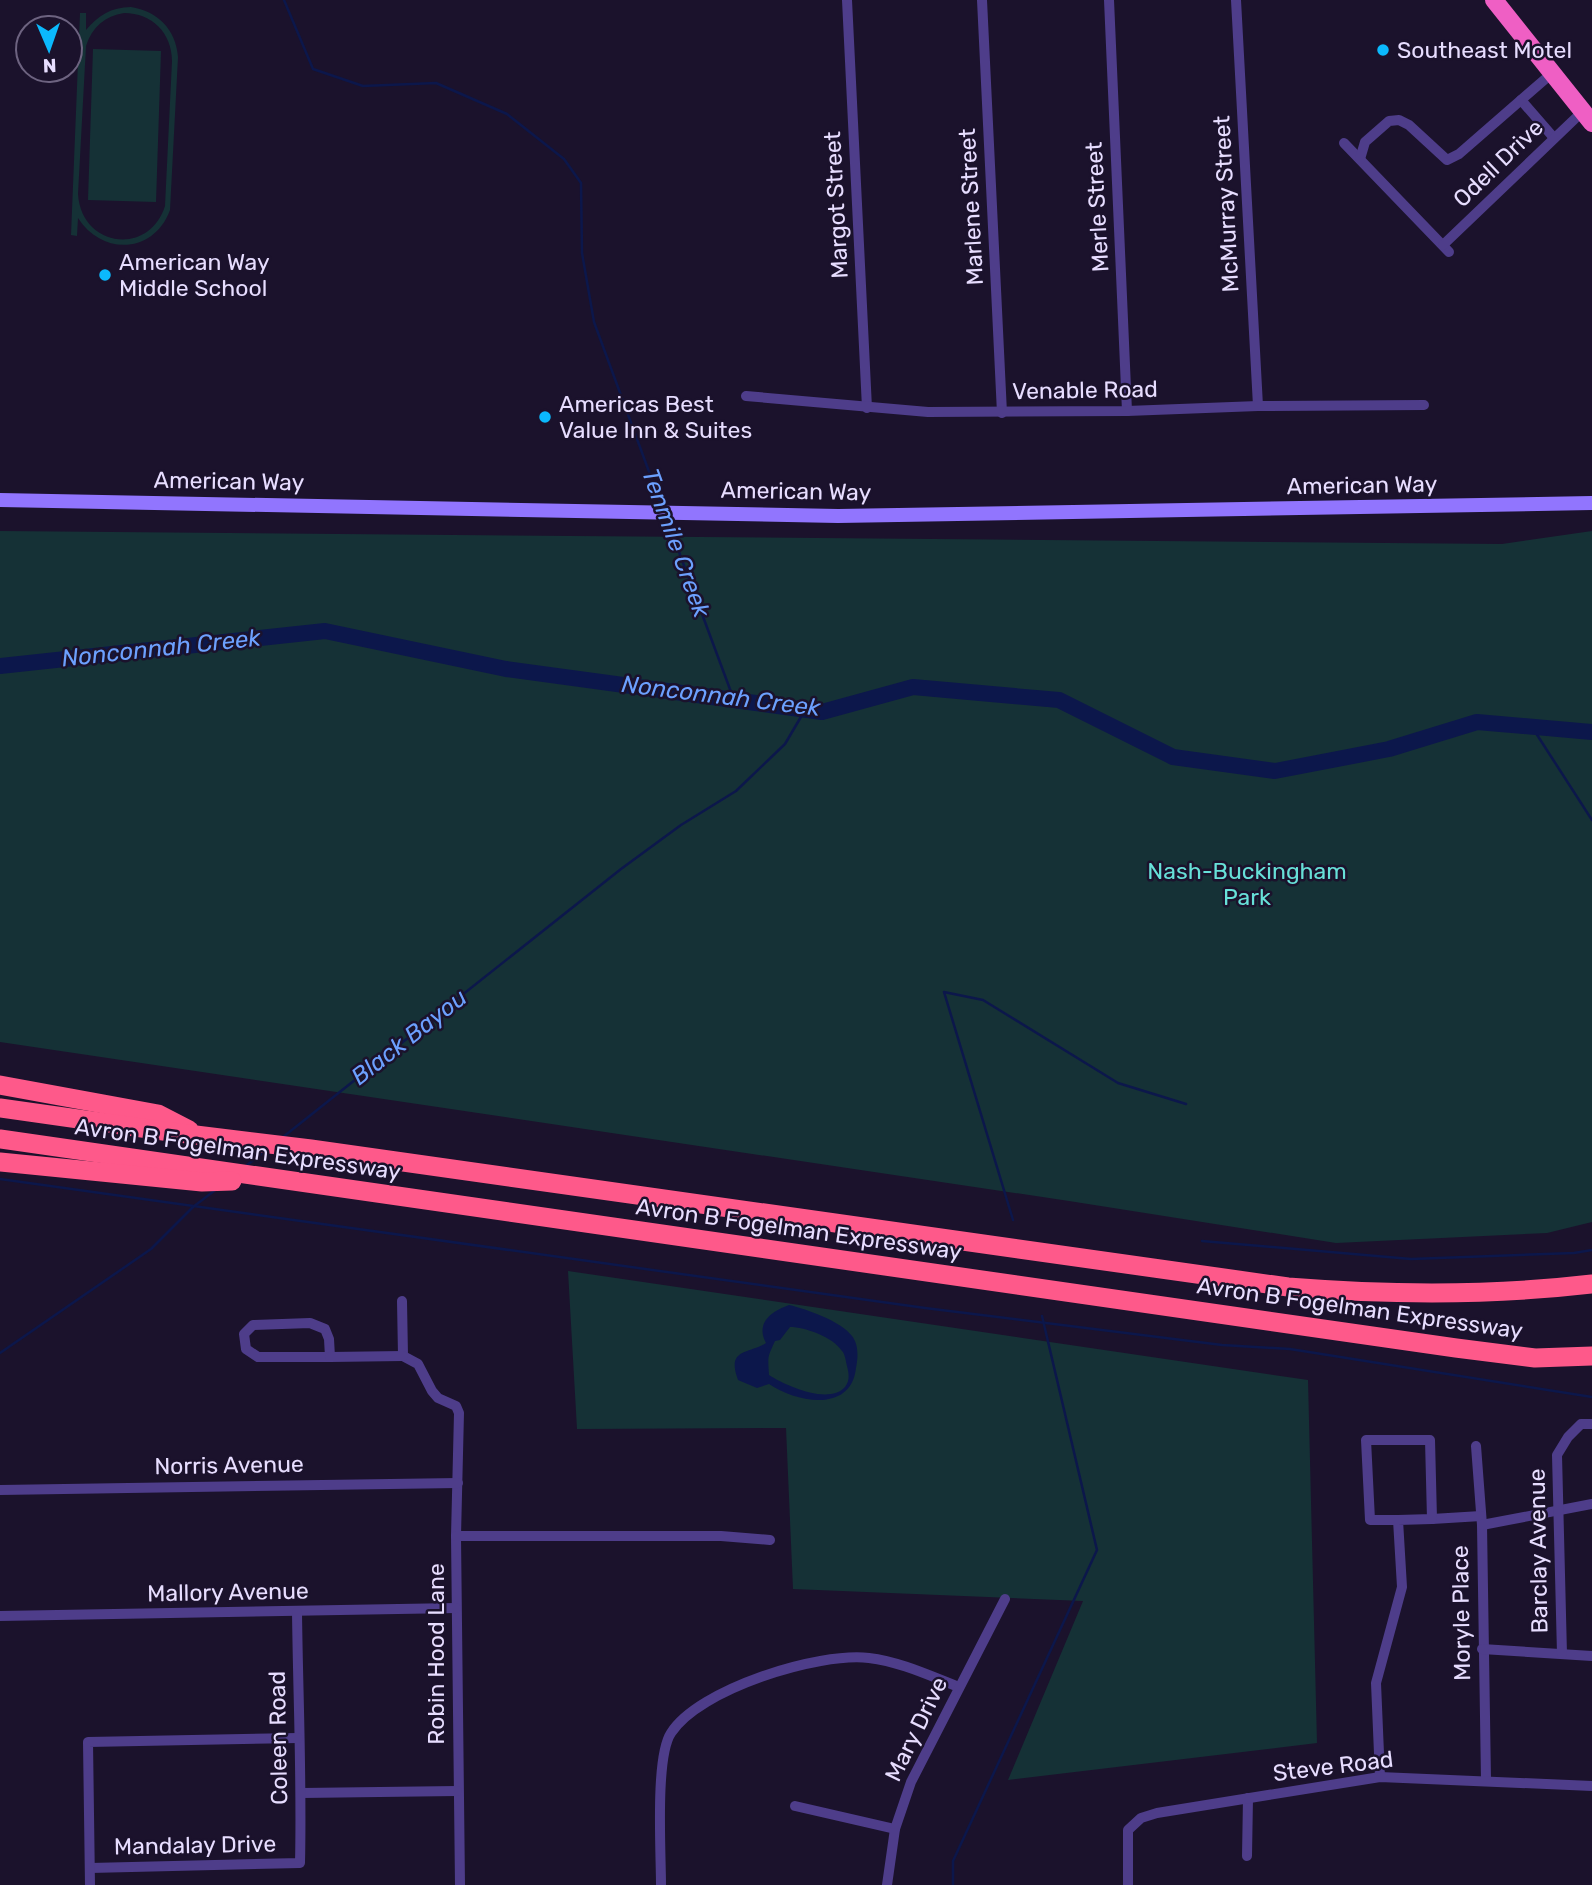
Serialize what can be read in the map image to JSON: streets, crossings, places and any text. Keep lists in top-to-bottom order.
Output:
{
  "streets": {
    "highway": ["Avron B Fogelman Expressway"],
    "main road": ["American Way"],
    "street": [
      "Odell Drive",
      "McMurray Street",
      "Margot Street",
      "Marlene Street",
      "Merle Street",
      "Venable Road",
      "Norris Avenue",
      "Barclay Avenue",
      "Mallory Avenue",
      "Moryle Place",
      "Robin Hood Lane",
      "Mary Drive",
      "Coleen Road",
      "Steve Road",
      "Mandalay Drive"
    ]
  },
  "crossings": [
    ["McMurray Street", "Venable Road"],
    ["Margot Street", "Venable Road"],
    ["Marlene Street", "Venable Road"],
    ["Merle Street", "Venable Road"],
    ["Norris Avenue", "Robin Hood Lane"],
    ["Barclay Avenue", "Moryle Place"],
    ["Mallory Avenue", "Robin Hood Lane"],
    ["Mallory Avenue", "Coleen Road"],
    ["Moryle Place", "Steve Road"],
    ["Coleen Road", "Mandalay Drive"]
  ],
  "water": ["Tenmile Creek", "Nonconnah Creek", "Black Bayou"],
  "parks": ["Nash-Buckingham Park"],
  "places": ["Southeast Motel", "American Way Middle School", "Americas Best Value Inn & Suites"],
  "north": "bottom"
}
